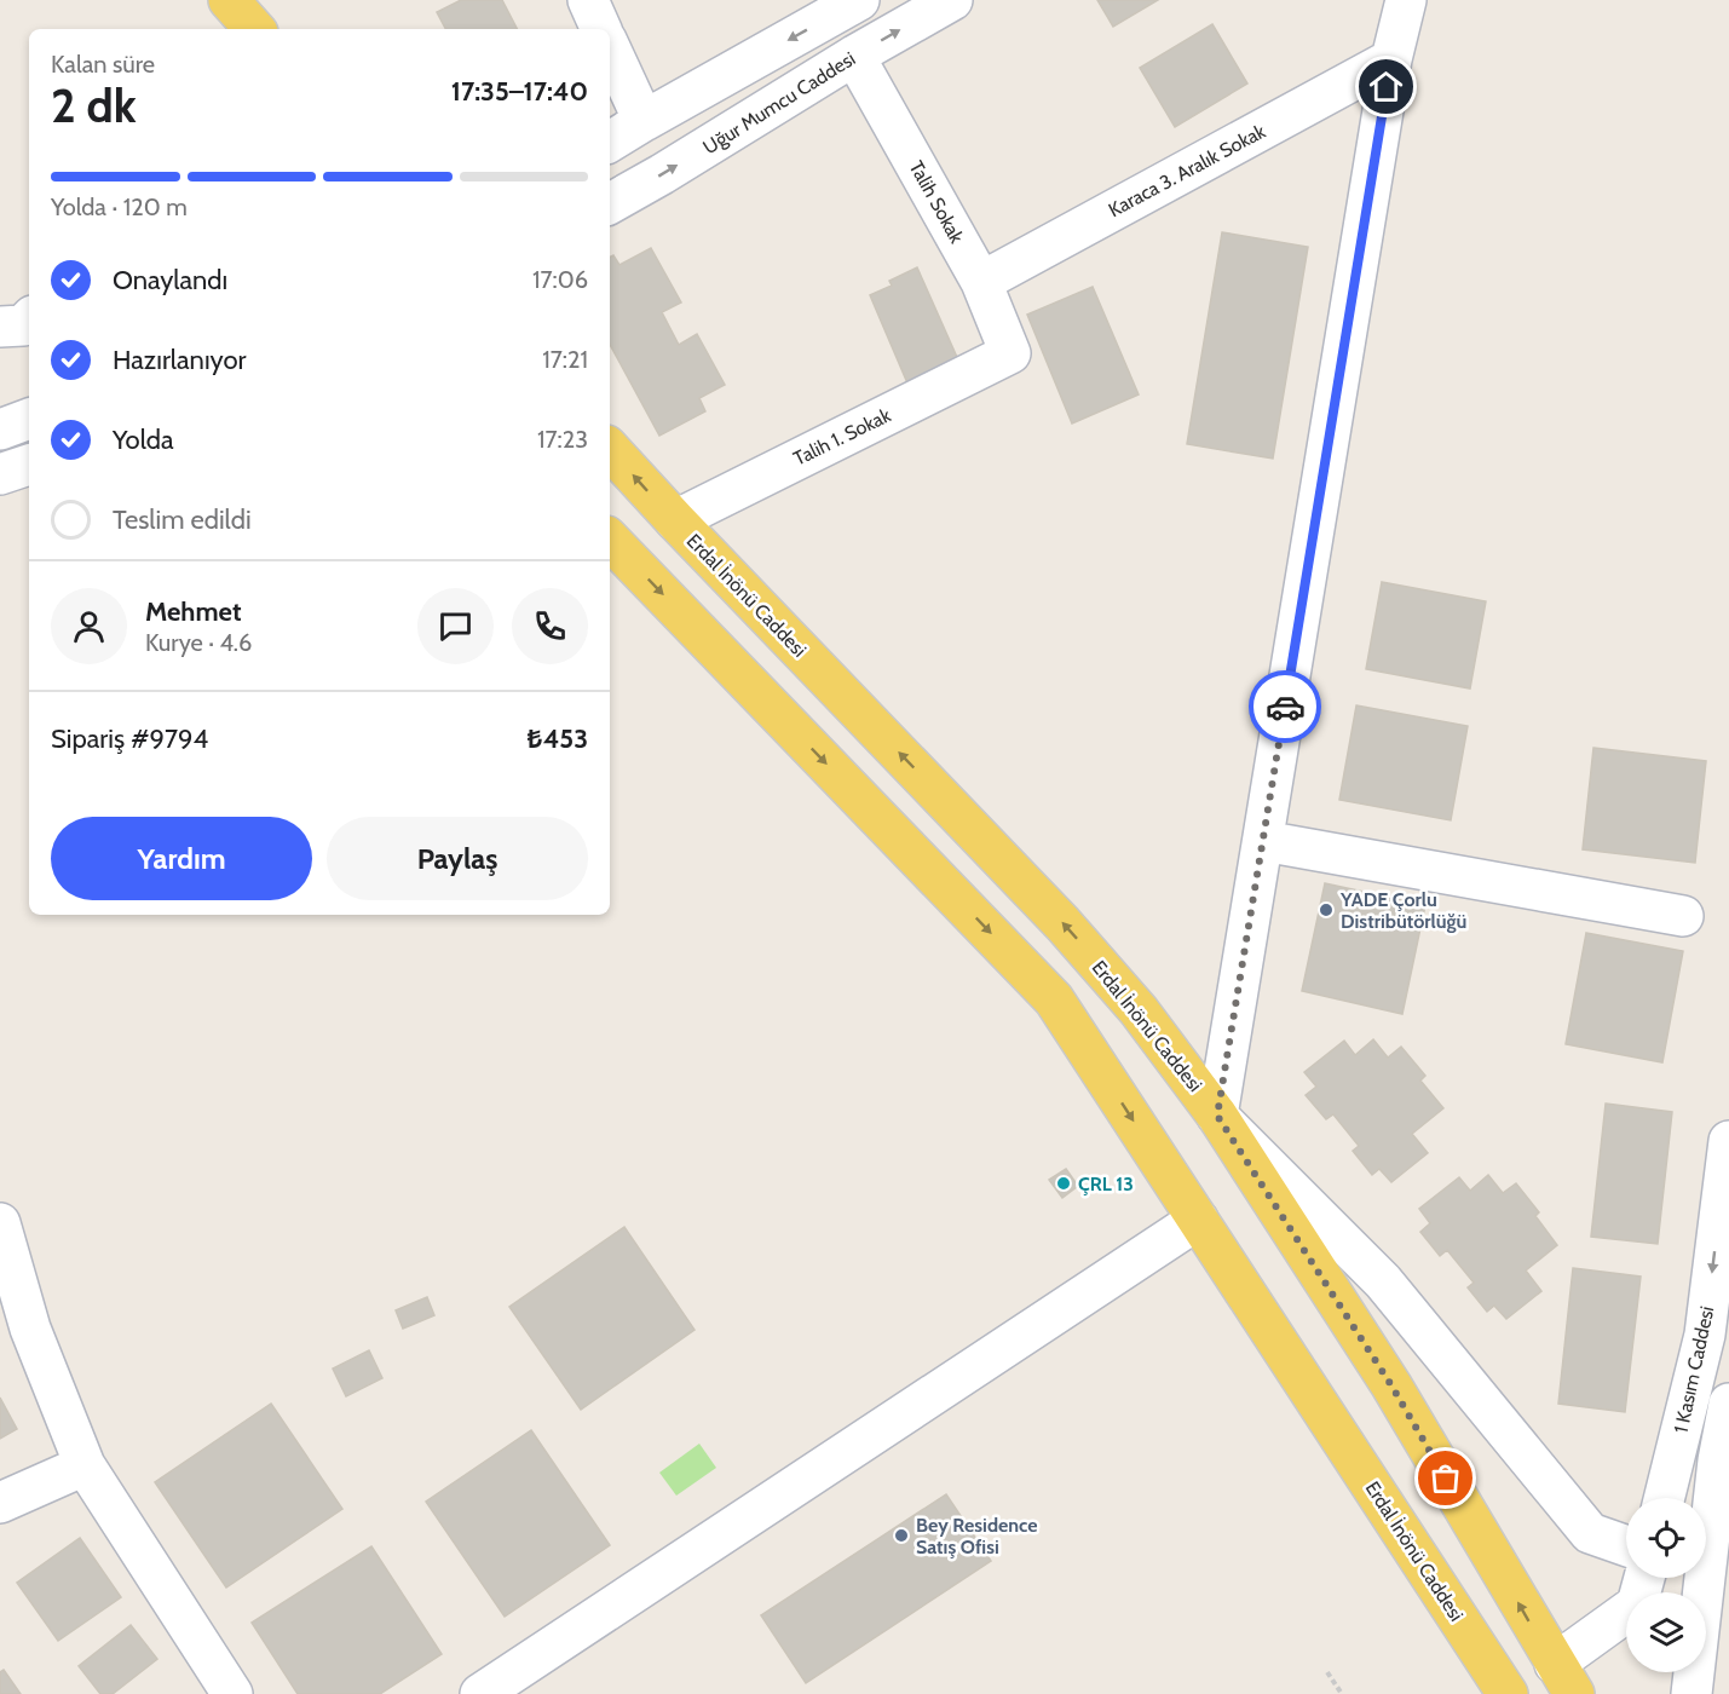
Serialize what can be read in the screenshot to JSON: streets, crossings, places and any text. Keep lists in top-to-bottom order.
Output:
{
  "streets": {
    "main road": ["Erdal İnönü Caddesi"],
    "street": [
      "Uğur Mumcu Caddesi",
      "Karaca 3. Aralık Sokak",
      "Talih Sokak",
      "Talih 1. Sokak",
      "1 Kasım Caddesi"
    ]
  },
  "crossings": [
    ["Uğur Mumcu Caddesi", "Talih Sokak"],
    ["Karaca 3. Aralık Sokak", "Talih Sokak"],
    ["Talih Sokak", "Talih 1. Sokak"],
    ["Talih 1. Sokak", "Erdal İnönü Caddesi"]
  ],
  "one_way": ["1 Kasım Caddesi"],
  "places": ["YADE Çorlu Distribütörlüğü", "ÇRL 13", "Bey Residence Satış Ofisi"],
  "page": {
    "heading": ["2 dk", "Kalan süre", "17:35–17:40"],
    "panel": [
      "Mehmet",
      "Kurye · 4.6",
      "Sipariş #9794",
      "₺453"
    ],
    "bar": "Yolda · 120 m",
    "list": [
      ["Onaylandı", "17:06"],
      ["Hazırlanıyor", "17:21"],
      ["Yolda", "17:23"],
      "Teslim edildi"
    ],
    "buttons": ["Yardım", "Paylaş"]
  }
}
